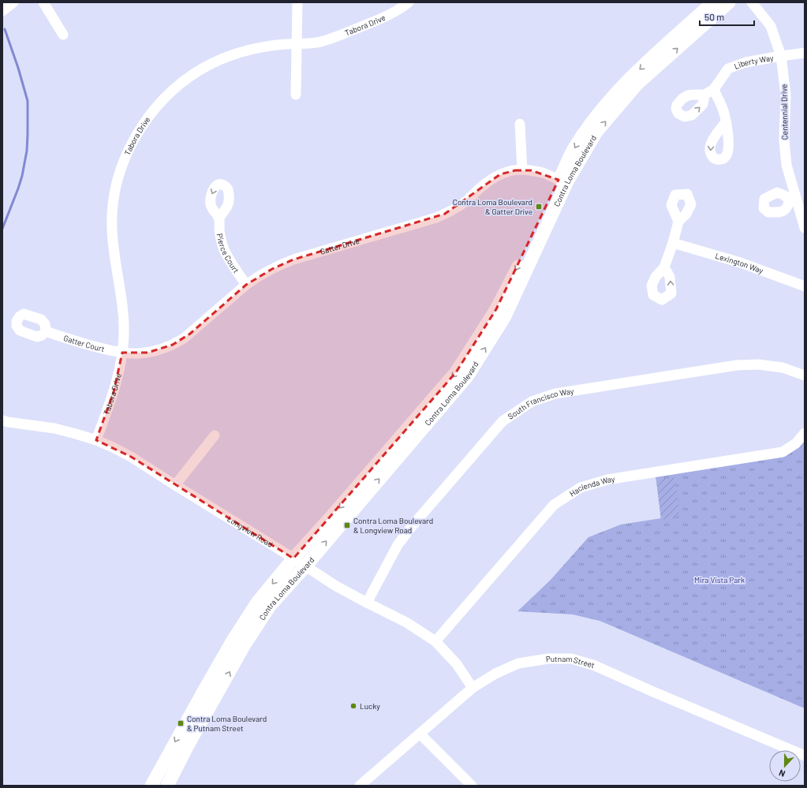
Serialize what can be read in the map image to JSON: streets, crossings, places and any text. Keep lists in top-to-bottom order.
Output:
{
  "streets": {
    "main road": ["Contra Loma Boulevard"],
    "street": [
      "Tabora Drive",
      "Liberty Way",
      "Centennial Drive",
      "Gatter Drive",
      "Pierce Court",
      "Lexington Way",
      "Gatter Court",
      "South Francisco Way",
      "Hacienda Way",
      "Longview Road",
      "Putnam Street"
    ]
  },
  "crossings": [
    ["Tabora Drive", "Gatter Drive"],
    ["Tabora Drive", "Gatter Court"],
    ["Tabora Drive", "Longview Road"],
    ["Liberty Way", "Centennial Drive"],
    ["Contra Loma Boulevard", "Gatter Drive"],
    ["Contra Loma Boulevard", "Longview Road"],
    ["Gatter Drive", "Pierce Court"],
    ["Gatter Drive", "Gatter Court"],
    ["South Francisco Way", "Longview Road"],
    ["Hacienda Way", "Longview Road"],
    ["Longview Road", "Putnam Street"]
  ],
  "parks": ["Mira Vista Park"],
  "places": {
    "transit": ["Contra Loma Boulevard & Gatter Drive", "Contra Loma Boulevard & Longview Road", "Contra Loma Boulevard & Putnam Street"],
    "other": ["Lucky"]
  },
  "scale_bar": "50 m",
  "north": "bottom"
}
